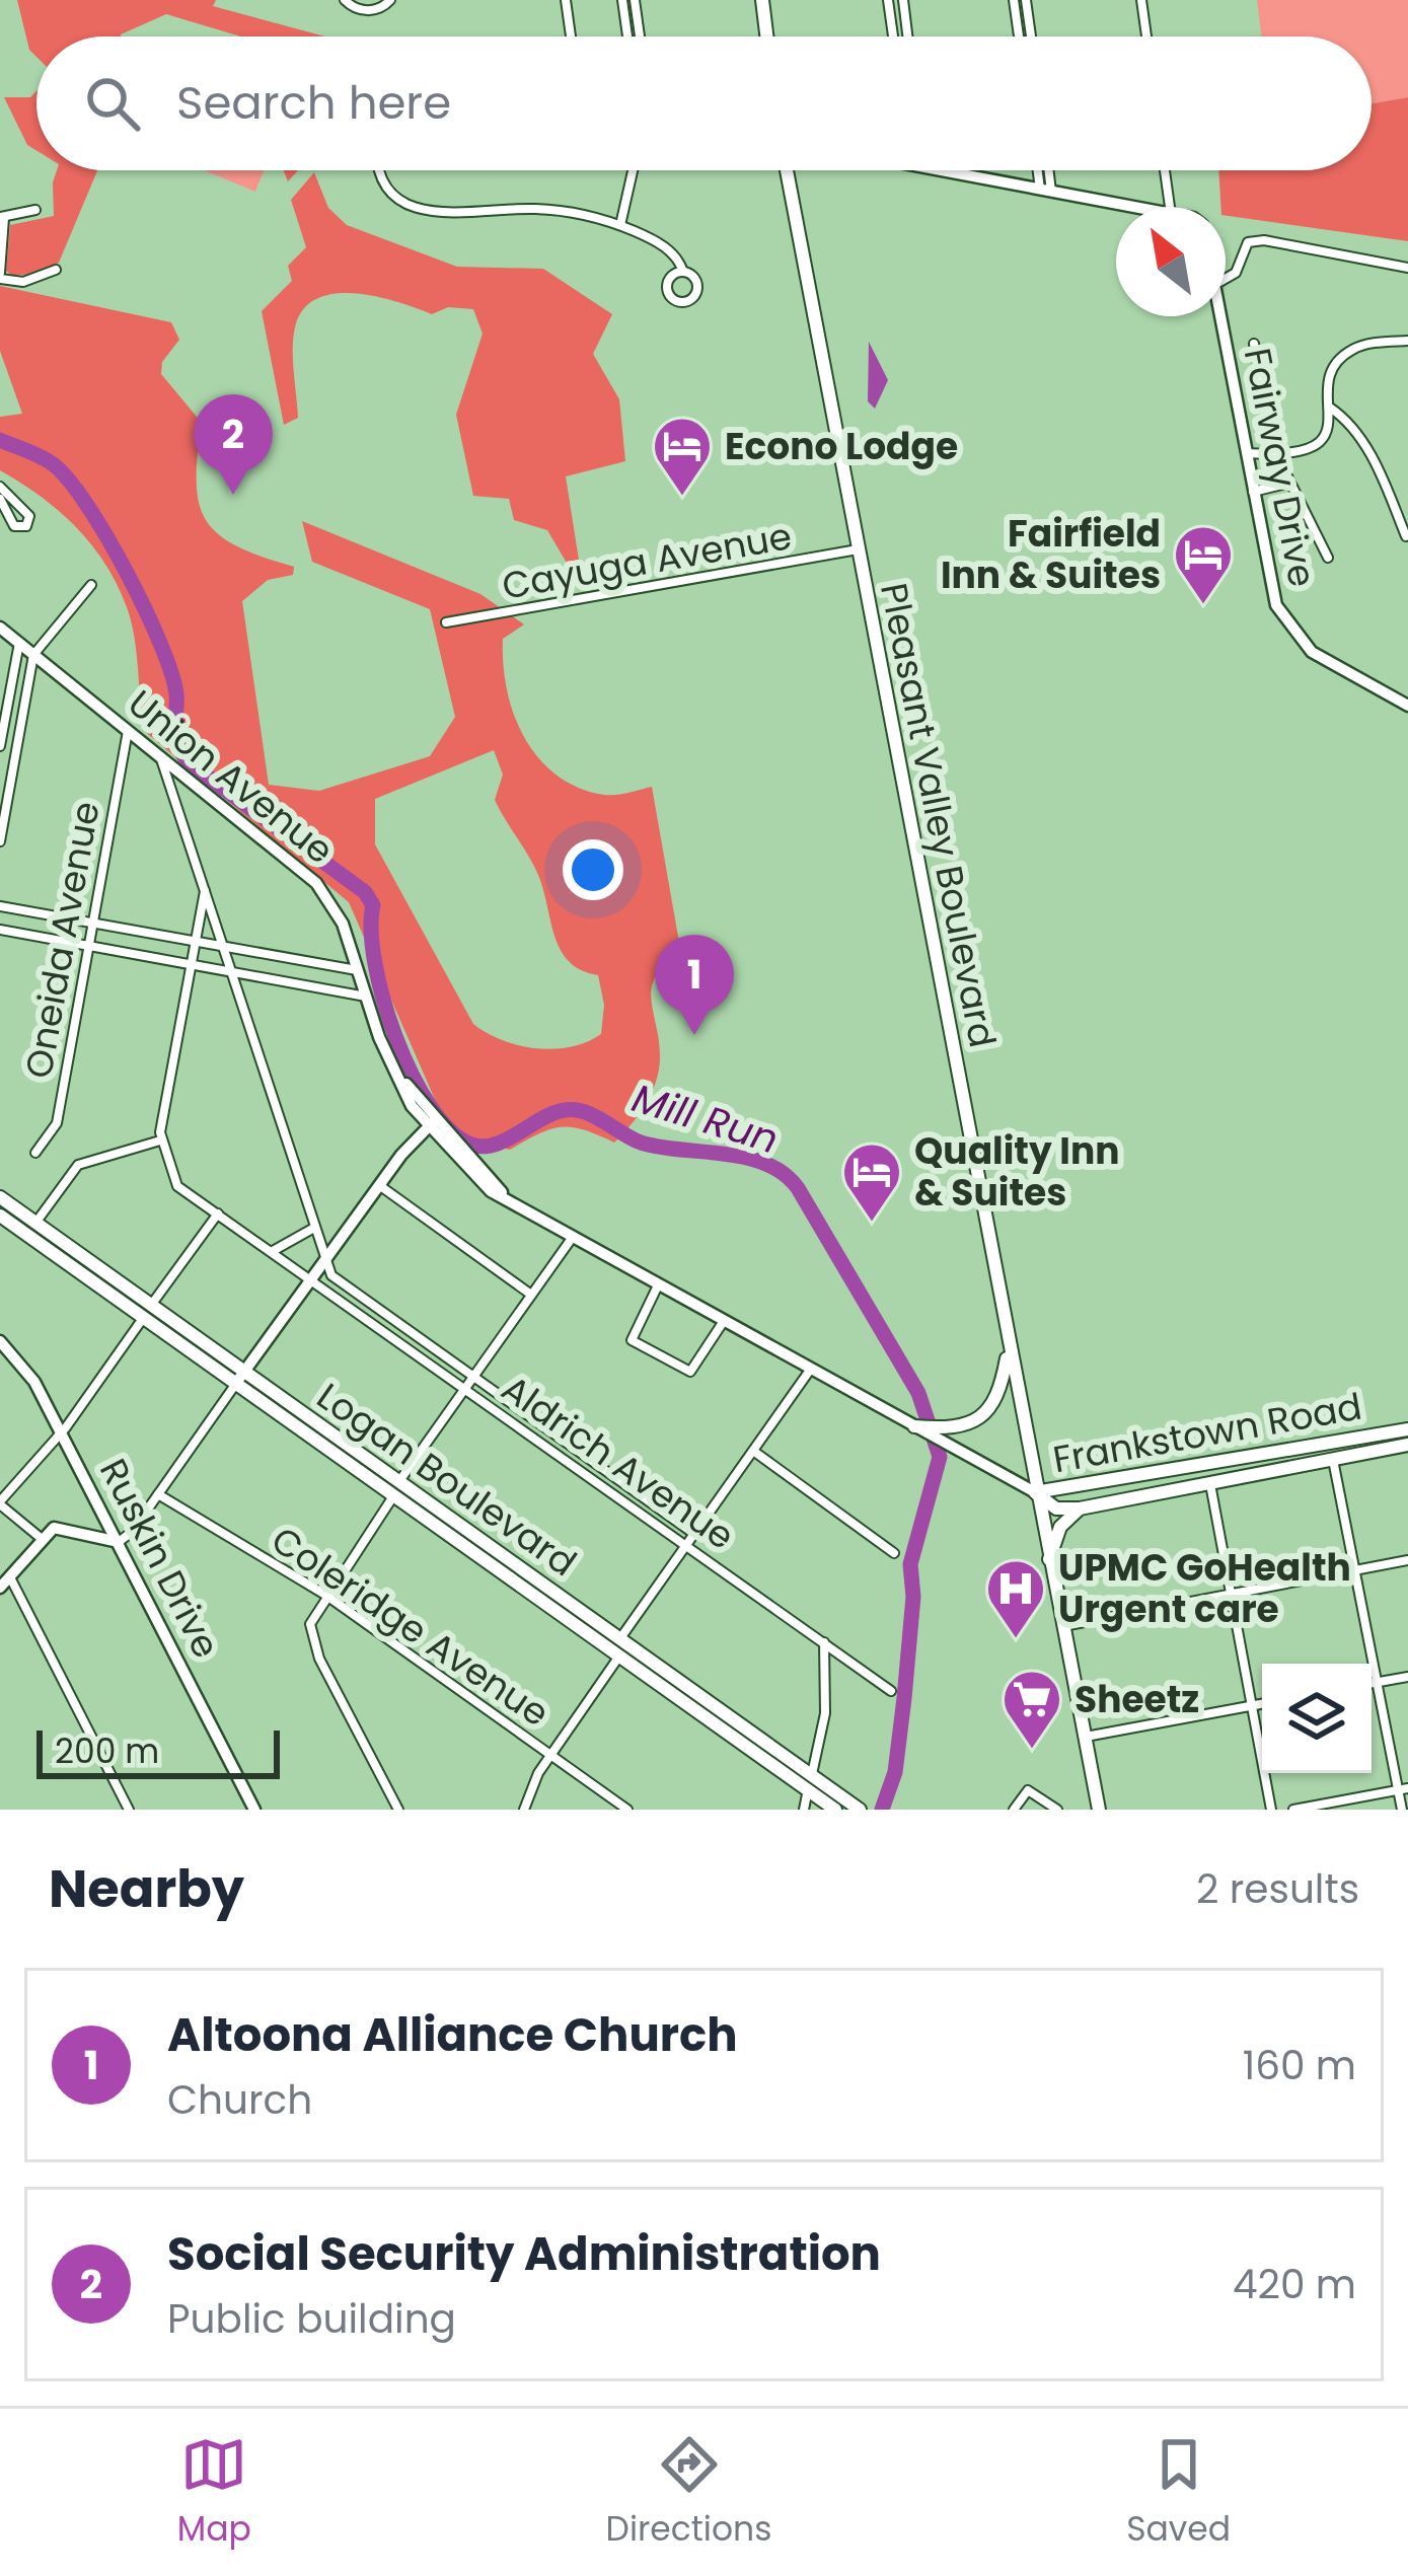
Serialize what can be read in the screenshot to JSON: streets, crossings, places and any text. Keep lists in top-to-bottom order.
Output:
{
  "streets": {
    "main road": ["Pleasant Valley Boulevard", "Frankstown Road", "Logan Boulevard"],
    "street": [
      "Fairway Drive",
      "Cayuga Avenue",
      "Union Avenue",
      "Oneida Avenue",
      "Aldrich Avenue",
      "Ruskin Drive",
      "Coleridge Avenue"
    ]
  },
  "crossings": [
    ["Cayuga Avenue", "Pleasant Valley Boulevard"],
    ["Union Avenue", "Oneida Avenue"],
    ["Pleasant Valley Boulevard", "Frankstown Road"]
  ],
  "water": ["Mill Run"],
  "places": {
    "hotel": ["Econo Lodge", "Fairfield Inn & Suites", "Quality Inn & Suites"],
    "hospital": ["UPMC GoHealth Urgent care"],
    "supermarket": ["Sheetz"]
  },
  "scale_bar": "200 m",
  "north": "top left",
  "page": {
    "search": "Search here",
    "pins": ["2", "1"],
    "scale": "200 m",
    "heading": ["Nearby", "2 results"],
    "list": [
      {
        "mark": "1",
        "name": "Altoona Alliance Church",
        "note": "Church",
        "value": "160 m"
      },
      {
        "mark": "2",
        "name": "Social Security Administration",
        "note": "Public building",
        "value": "420 m"
      }
    ],
    "nav": ["Map", "Directions", "Saved"]
  }
}
